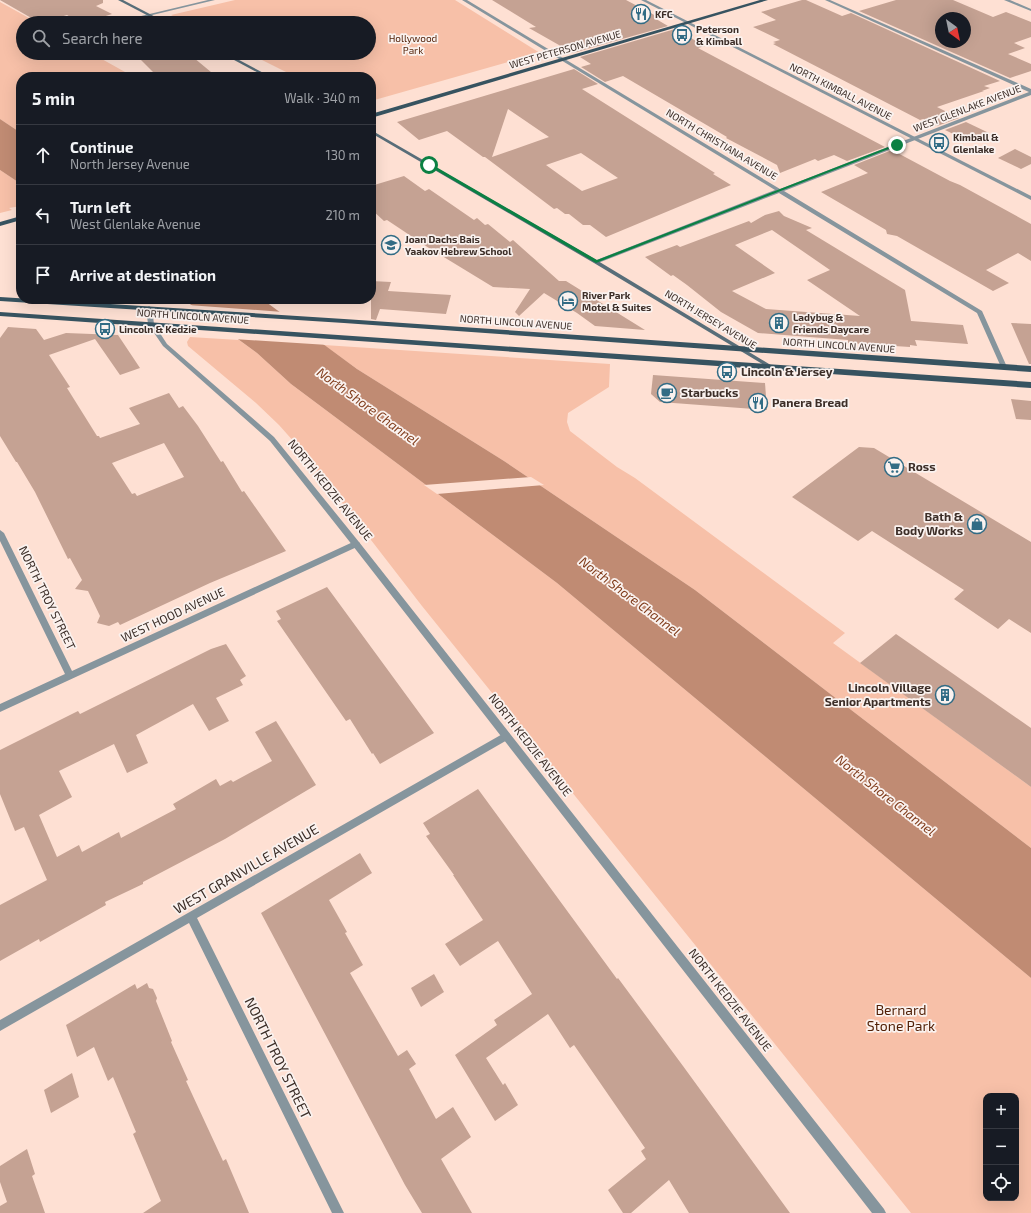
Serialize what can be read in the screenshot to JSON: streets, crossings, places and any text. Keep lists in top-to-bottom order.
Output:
{
  "streets": {
    "main road": ["WEST PETERSON AVENUE", "NORTH LINCOLN AVENUE", "NORTH JERSEY AVENUE"],
    "street": [
      "NORTH KIMBALL AVENUE",
      "WEST GLENLAKE AVENUE",
      "NORTH CHRISTIANA AVENUE",
      "NORTH KEDZIE AVENUE",
      "NORTH TROY STREET",
      "WEST HOOD AVENUE",
      "WEST GRANVILLE AVENUE"
    ]
  },
  "crossings": [
    ["WEST PETERSON AVENUE", "NORTH KIMBALL AVENUE"],
    ["WEST PETERSON AVENUE", "NORTH CHRISTIANA AVENUE"],
    ["NORTH KIMBALL AVENUE", "WEST GLENLAKE AVENUE"],
    ["WEST GLENLAKE AVENUE", "NORTH CHRISTIANA AVENUE"],
    ["WEST GLENLAKE AVENUE", "NORTH JERSEY AVENUE"],
    ["NORTH CHRISTIANA AVENUE", "NORTH LINCOLN AVENUE"],
    ["NORTH LINCOLN AVENUE", "NORTH JERSEY AVENUE"],
    ["NORTH LINCOLN AVENUE", "NORTH KEDZIE AVENUE"],
    ["NORTH KEDZIE AVENUE", "WEST HOOD AVENUE"],
    ["NORTH KEDZIE AVENUE", "WEST GRANVILLE AVENUE"],
    ["NORTH TROY STREET", "WEST HOOD AVENUE"],
    ["NORTH TROY STREET", "WEST GRANVILLE AVENUE"]
  ],
  "water": ["North Shore Channel"],
  "parks": ["Hollywood Park", "Bernard Stone Park"],
  "places": {
    "restaurant": ["KFC", "Panera Bread"],
    "bus stop": [
      "Peterson & Kimball",
      "Kimball & Glenlake",
      "Lincoln & Kedzie",
      "Lincoln & Jersey"
    ],
    "school or university": ["Joan Dachs Bais Yaakov Hebrew School"],
    "hotel": ["River Park Motel & Suites"],
    "building": ["Ladybug & Friends Daycare", "Lincoln Village Senior Apartments"],
    "cafe": ["Starbucks"],
    "supermarket": ["Ross"],
    "shop": ["Bath & Body Works"]
  },
  "north": "bottom right",
  "page": {
    "search": "Search here",
    "heading": ["5 min", "Walk · 340 m"],
    "list": [
      ["Continue", "North Jersey Avenue", "130 m"],
      ["Turn left", "West Glenlake Avenue", "210 m"],
      "Arrive at destination"
    ],
    "map_buttons": ["+", "−"]
  }
}
